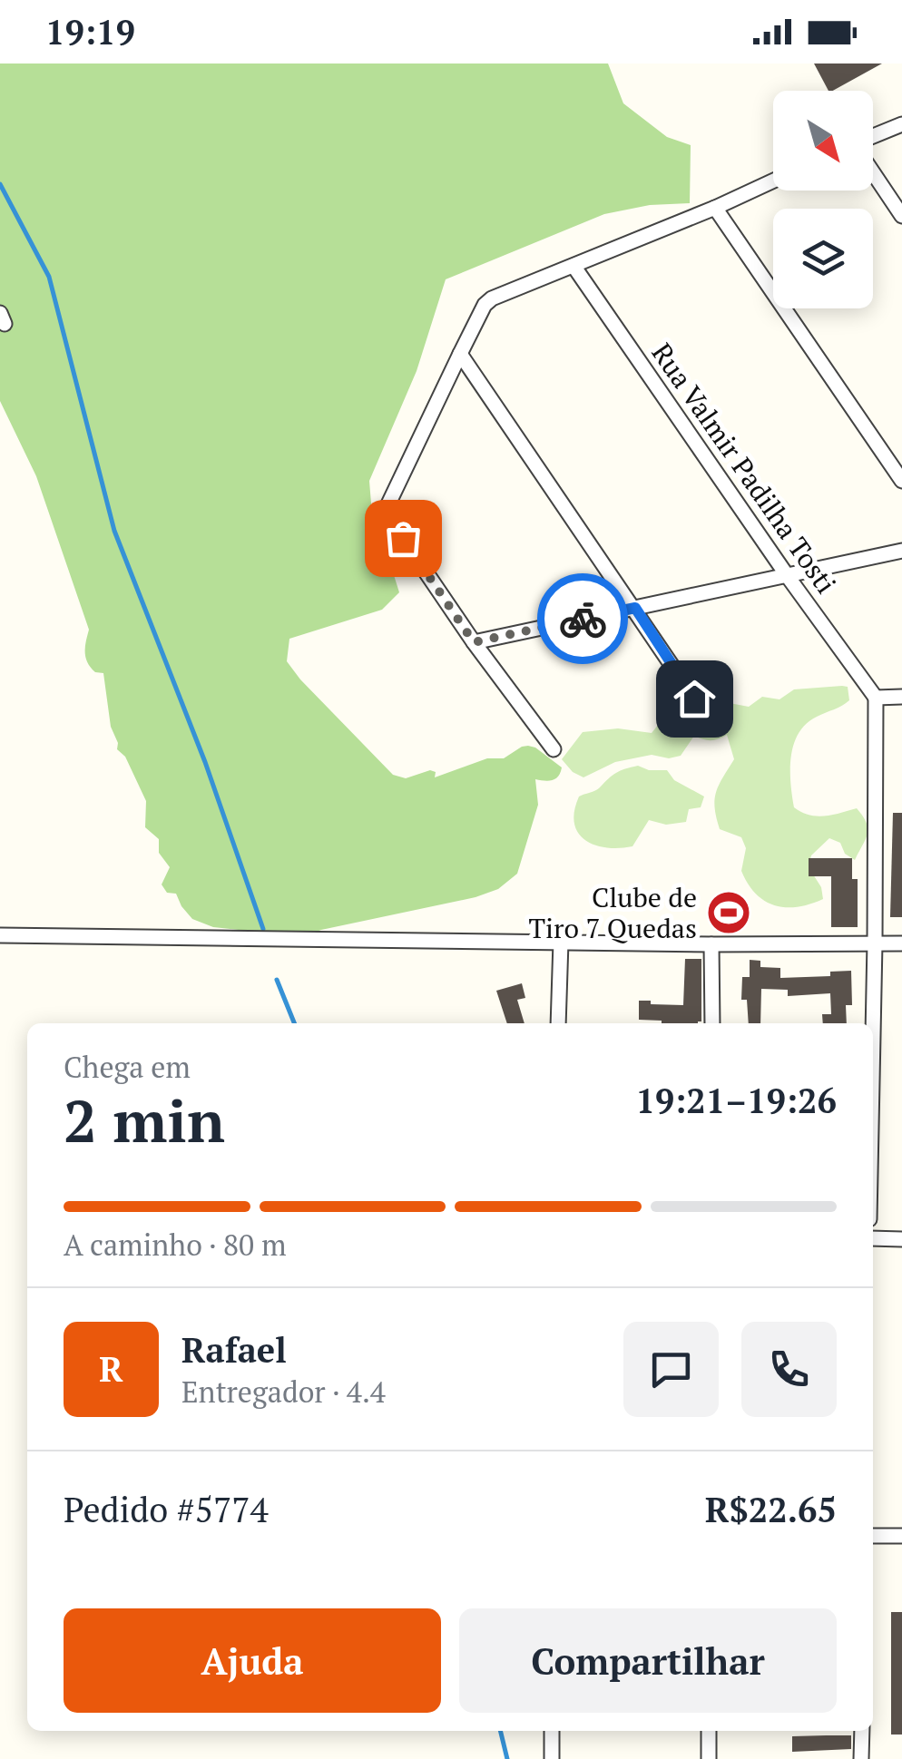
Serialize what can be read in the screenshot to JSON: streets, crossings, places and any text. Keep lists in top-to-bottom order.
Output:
{
  "streets": {
    "street": ["Rua Valmir Padilha Tosti"]
  },
  "places": {
    "sports": ["Clube de Tiro 7 Quedas"]
  },
  "north": "bottom right",
  "page": {
    "status": "19:19",
    "heading": ["2 min", "Chega em", "19:21–19:26"],
    "panel": [
      "Rafael",
      "Entregador · 4.4",
      "Pedido #5774",
      "R$22.65"
    ],
    "bar": "A caminho · 80 m",
    "round": "R",
    "buttons": ["Ajuda", "Compartilhar"]
  }
}
